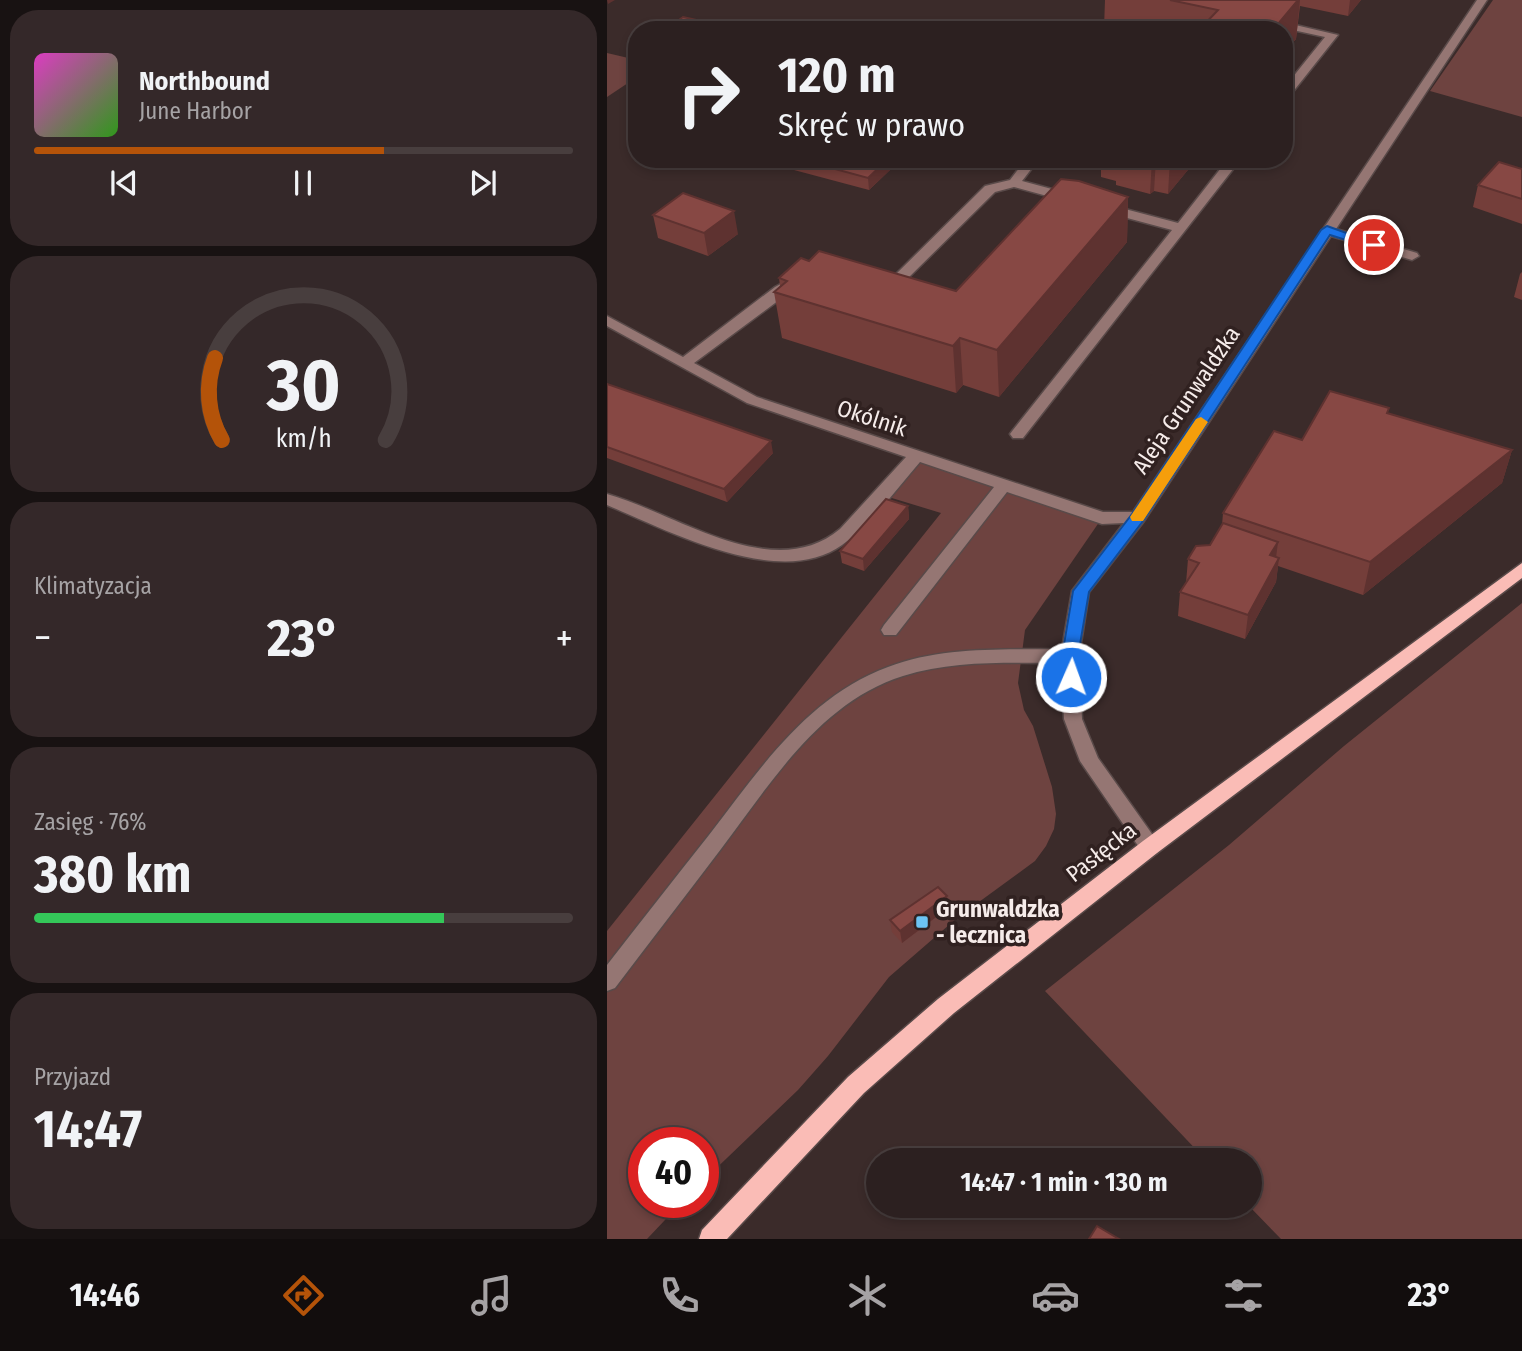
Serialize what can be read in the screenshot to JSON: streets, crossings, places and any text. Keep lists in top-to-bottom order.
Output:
{
  "streets": {
    "main road": ["Pasłęcka"],
    "street": ["Aleja Grunwaldzka", "Okólnik"]
  },
  "crossings": [
    ["Aleja Grunwaldzka", "Okólnik"],
    ["Aleja Grunwaldzka", "Pasłęcka"]
  ],
  "places": {
    "transit": ["Grunwaldzka - lecznica"]
  },
  "page": {
    "turn": ["120 m", "Skręć w prawo"],
    "song": ["Northbound", "June Harbor"],
    "tile": [
      "Klimatyzacja",
      ["Zasięg · 76%", "380 km"],
      ["Przyjazd", "14:47"]
    ],
    "heat": ["−", "23°", "+"],
    "limit": "40",
    "trip": "14:47 · 1 min · 130 m",
    "tabs": ["14:46", "23°"],
    "gauge": ["30", "km/h"]
  }
}
